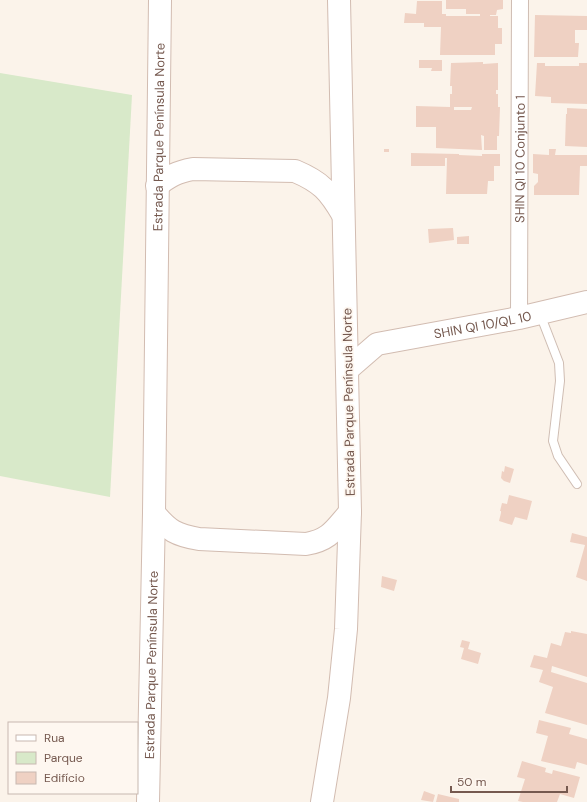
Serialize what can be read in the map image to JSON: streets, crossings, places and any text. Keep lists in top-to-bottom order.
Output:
{
  "streets": {
    "main road": ["Estrada Parque Península Norte", "SHIN QI 10/QL 10"],
    "street": ["SHIN QI 10 Conjunto 1"]
  },
  "crossings": [
    ["SHIN QI 10 Conjunto 1", "SHIN QI 10/QL 10"]
  ],
  "legend": ["Rua", "Parque", "Edifício"],
  "scale_bar": "50 m"
}
